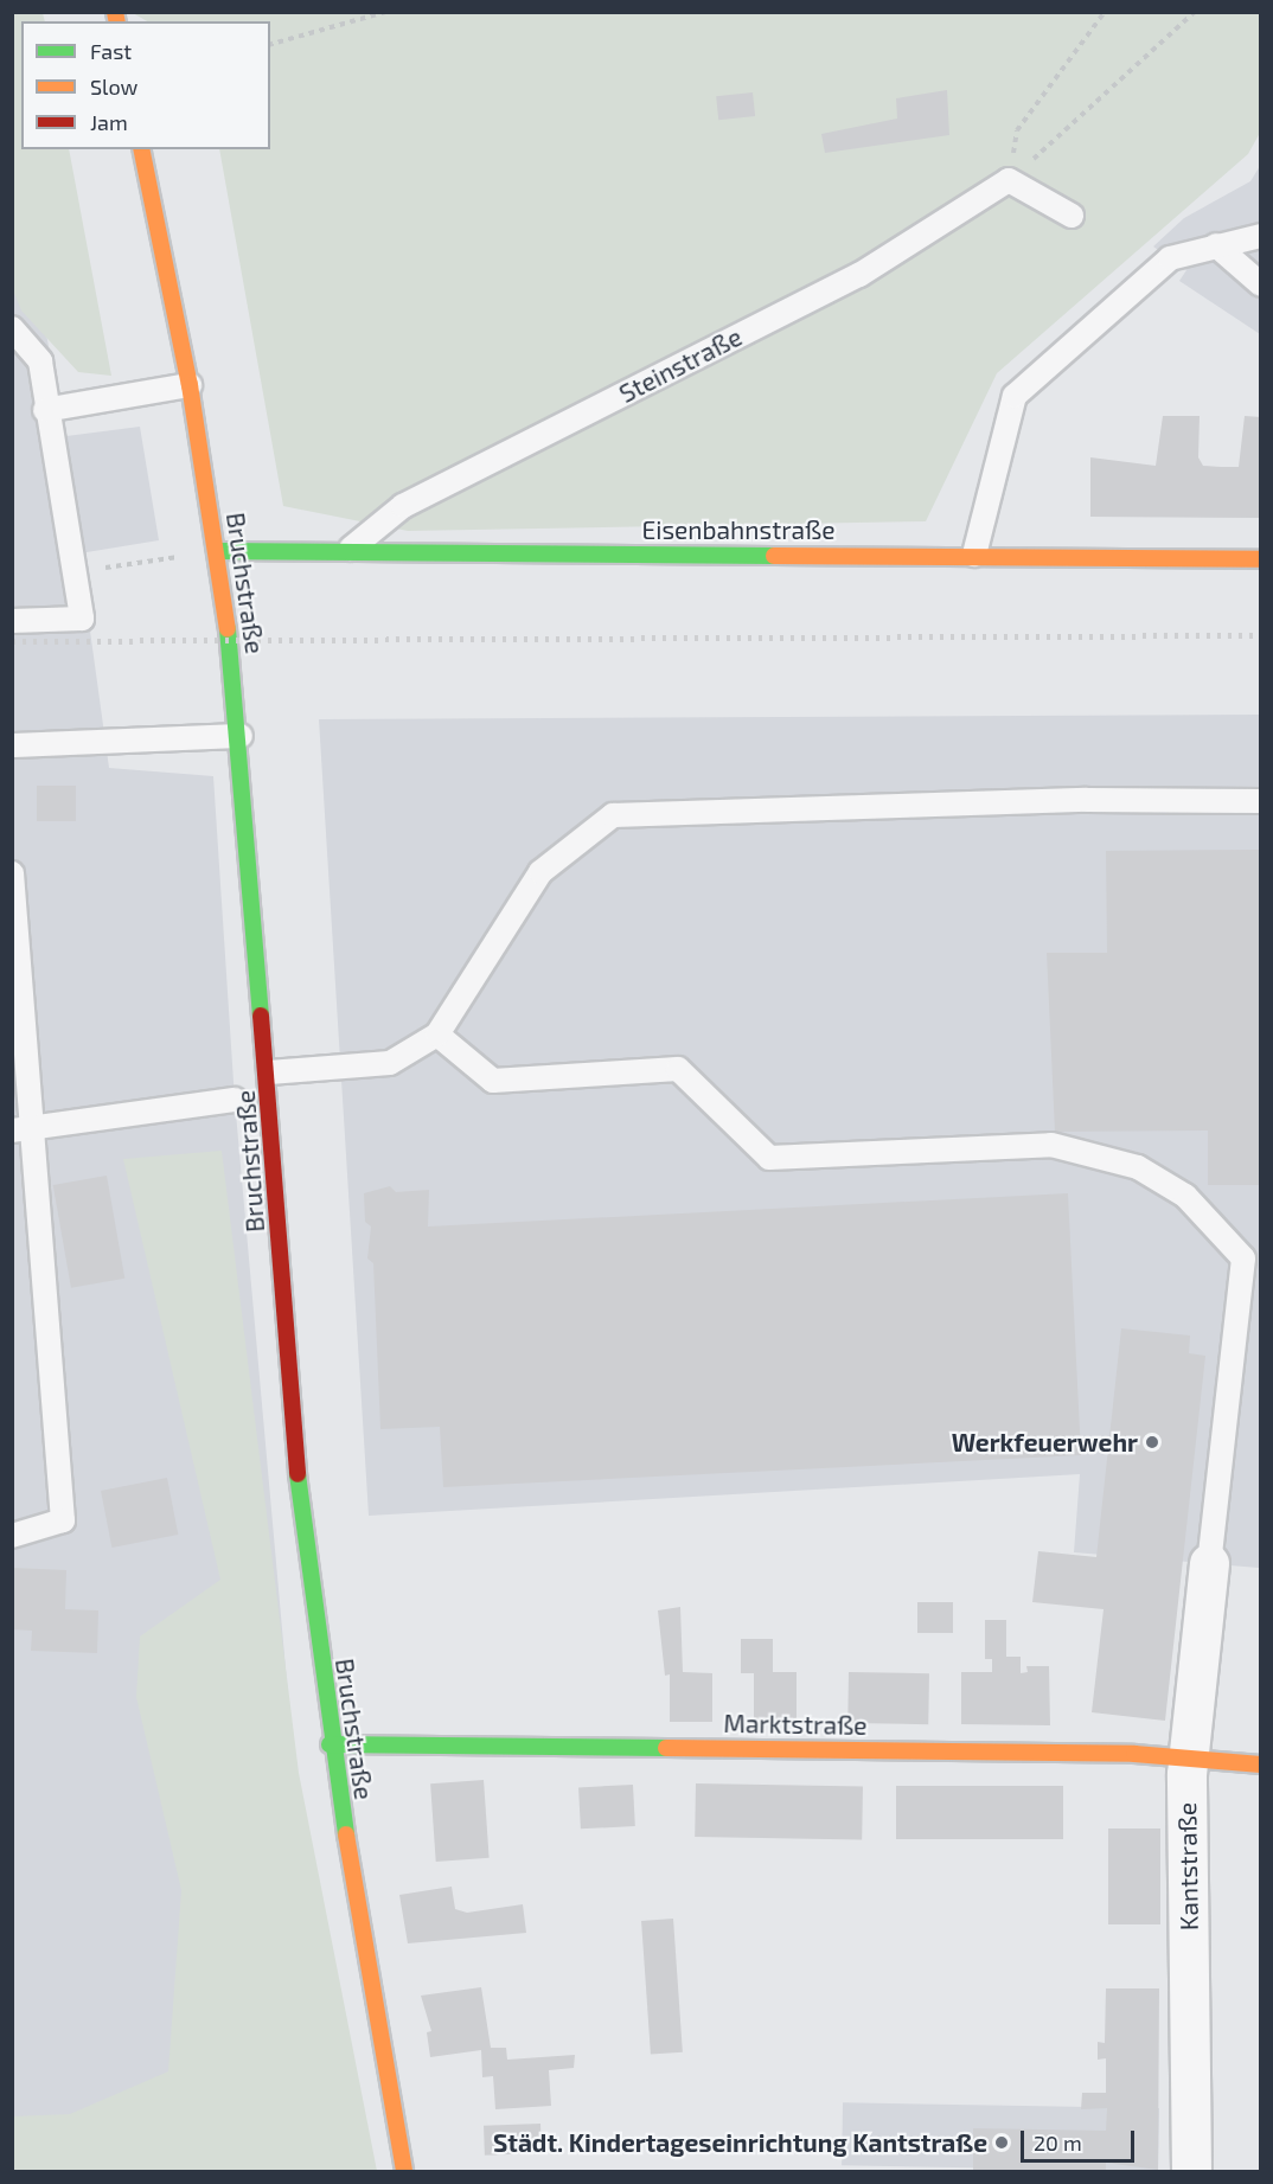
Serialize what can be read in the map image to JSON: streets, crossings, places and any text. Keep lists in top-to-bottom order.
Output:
{
  "streets": {
    "street": [
      "Eisenbahnstraße",
      "Bruchstraße",
      "Marktstraße",
      "Kantstraße"
    ],
    "lane": ["Steinstraße"]
  },
  "crossings": [
    ["Steinstraße", "Eisenbahnstraße"],
    ["Eisenbahnstraße", "Bruchstraße"],
    ["Bruchstraße", "Marktstraße"],
    ["Marktstraße", "Kantstraße"]
  ],
  "places": ["Werkfeuerwehr", "Städt. Kindertageseinrichtung Kantstraße"],
  "legend": ["Fast", "Slow", "Jam"],
  "scale_bar": "20 m"
}
